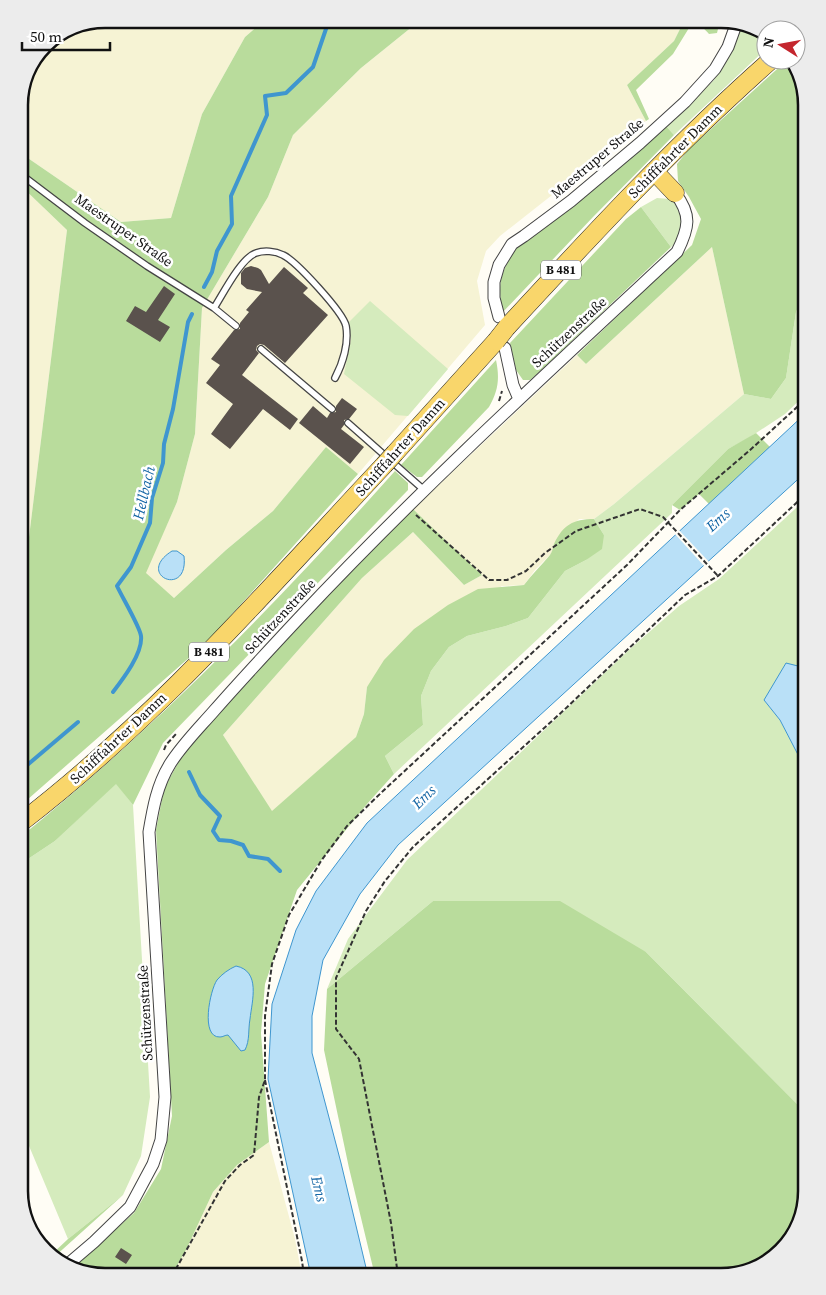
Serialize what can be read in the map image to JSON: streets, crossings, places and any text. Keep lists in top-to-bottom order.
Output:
{
  "streets": {
    "main road": ["Schifffahrter Damm", "B 481"],
    "street": ["Maestruper Straße", "Schützenstraße"]
  },
  "crossings": [
    ["Schifffahrter Damm", "Maestruper Straße"],
    ["Maestruper Straße", "Schützenstraße"]
  ],
  "water": ["Hellbach", "Ems"],
  "scale_bar": "50 m",
  "north": "left"
}
